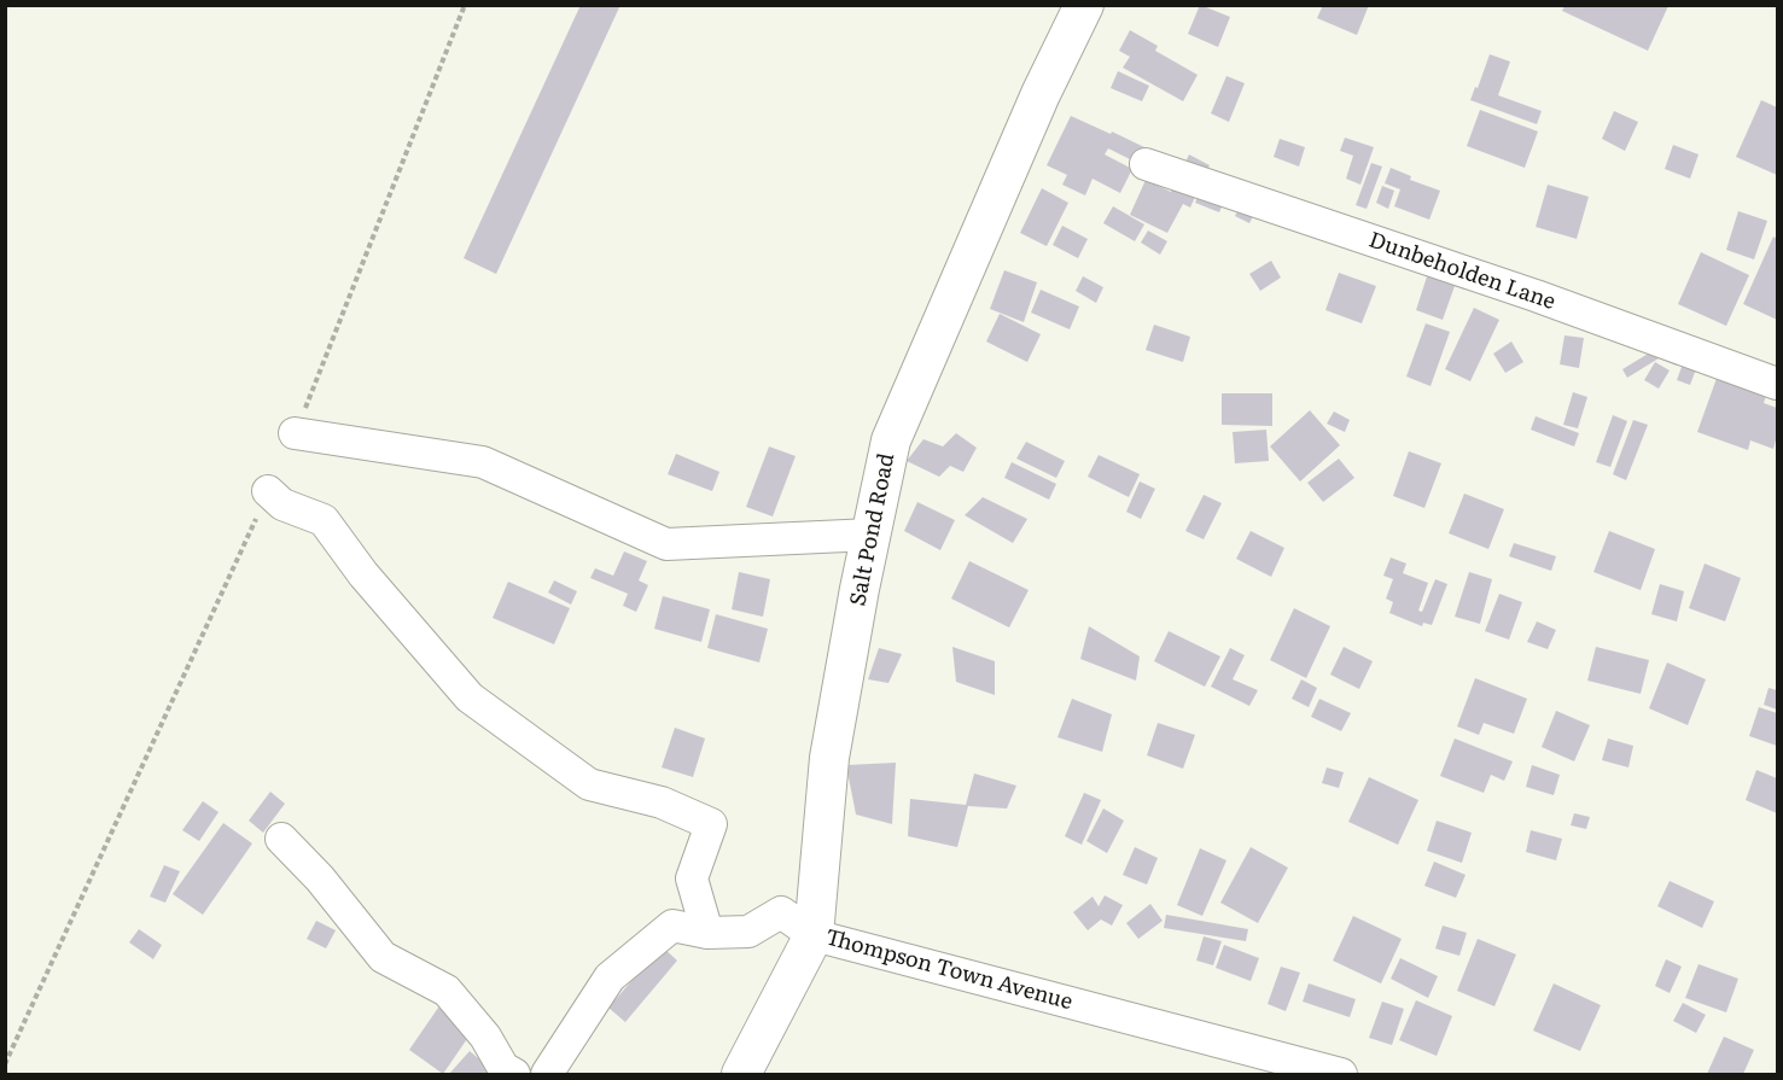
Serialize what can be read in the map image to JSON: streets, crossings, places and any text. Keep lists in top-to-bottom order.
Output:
{
  "streets": {
    "street": ["Dunbeholden Lane", "Salt Pond Road", "Thompson Town Avenue"]
  },
  "crossings": [
    ["Salt Pond Road", "Thompson Town Avenue"]
  ]
}
